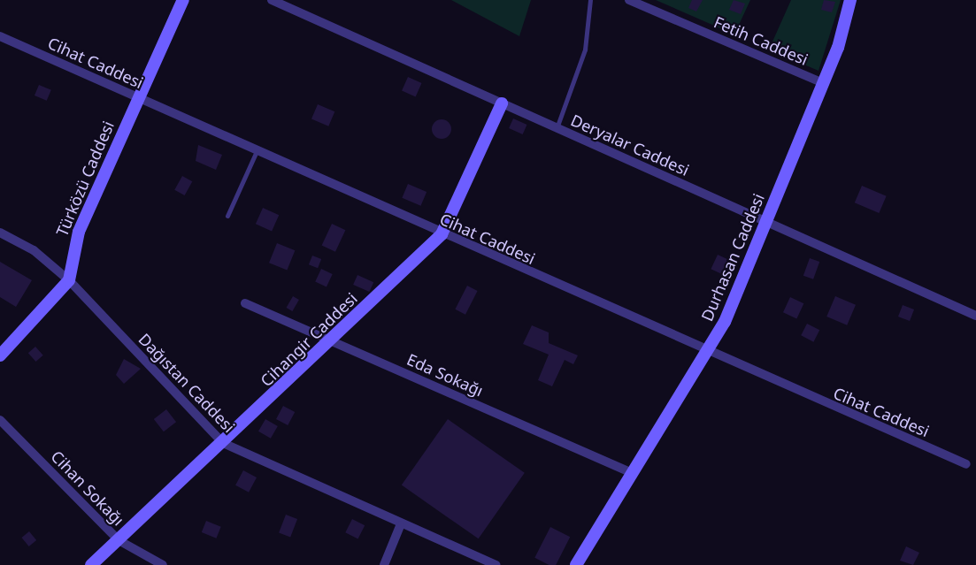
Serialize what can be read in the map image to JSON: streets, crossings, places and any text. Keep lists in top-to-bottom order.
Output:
{
  "streets": {
    "street": [
      "Fetih Caddesi",
      "Cihat Caddesi",
      "Deryalar Caddesi",
      "Türközü Caddesi",
      "Durhasan Caddesi",
      "Cihangir Caddesi",
      "Eda Sokağı",
      "Dağıstan Caddesi",
      "Cihan Sokağı"
    ]
  },
  "crossings": [
    ["Fetih Caddesi", "Durhasan Caddesi"],
    ["Cihat Caddesi", "Türközü Caddesi"],
    ["Cihat Caddesi", "Durhasan Caddesi"],
    ["Cihat Caddesi", "Cihangir Caddesi"],
    ["Deryalar Caddesi", "Durhasan Caddesi"],
    ["Deryalar Caddesi", "Cihangir Caddesi"],
    ["Türközü Caddesi", "Dağıstan Caddesi"],
    ["Durhasan Caddesi", "Eda Sokağı"],
    ["Cihangir Caddesi", "Eda Sokağı"],
    ["Cihangir Caddesi", "Dağıstan Caddesi"],
    ["Cihangir Caddesi", "Cihan Sokağı"]
  ]
}
